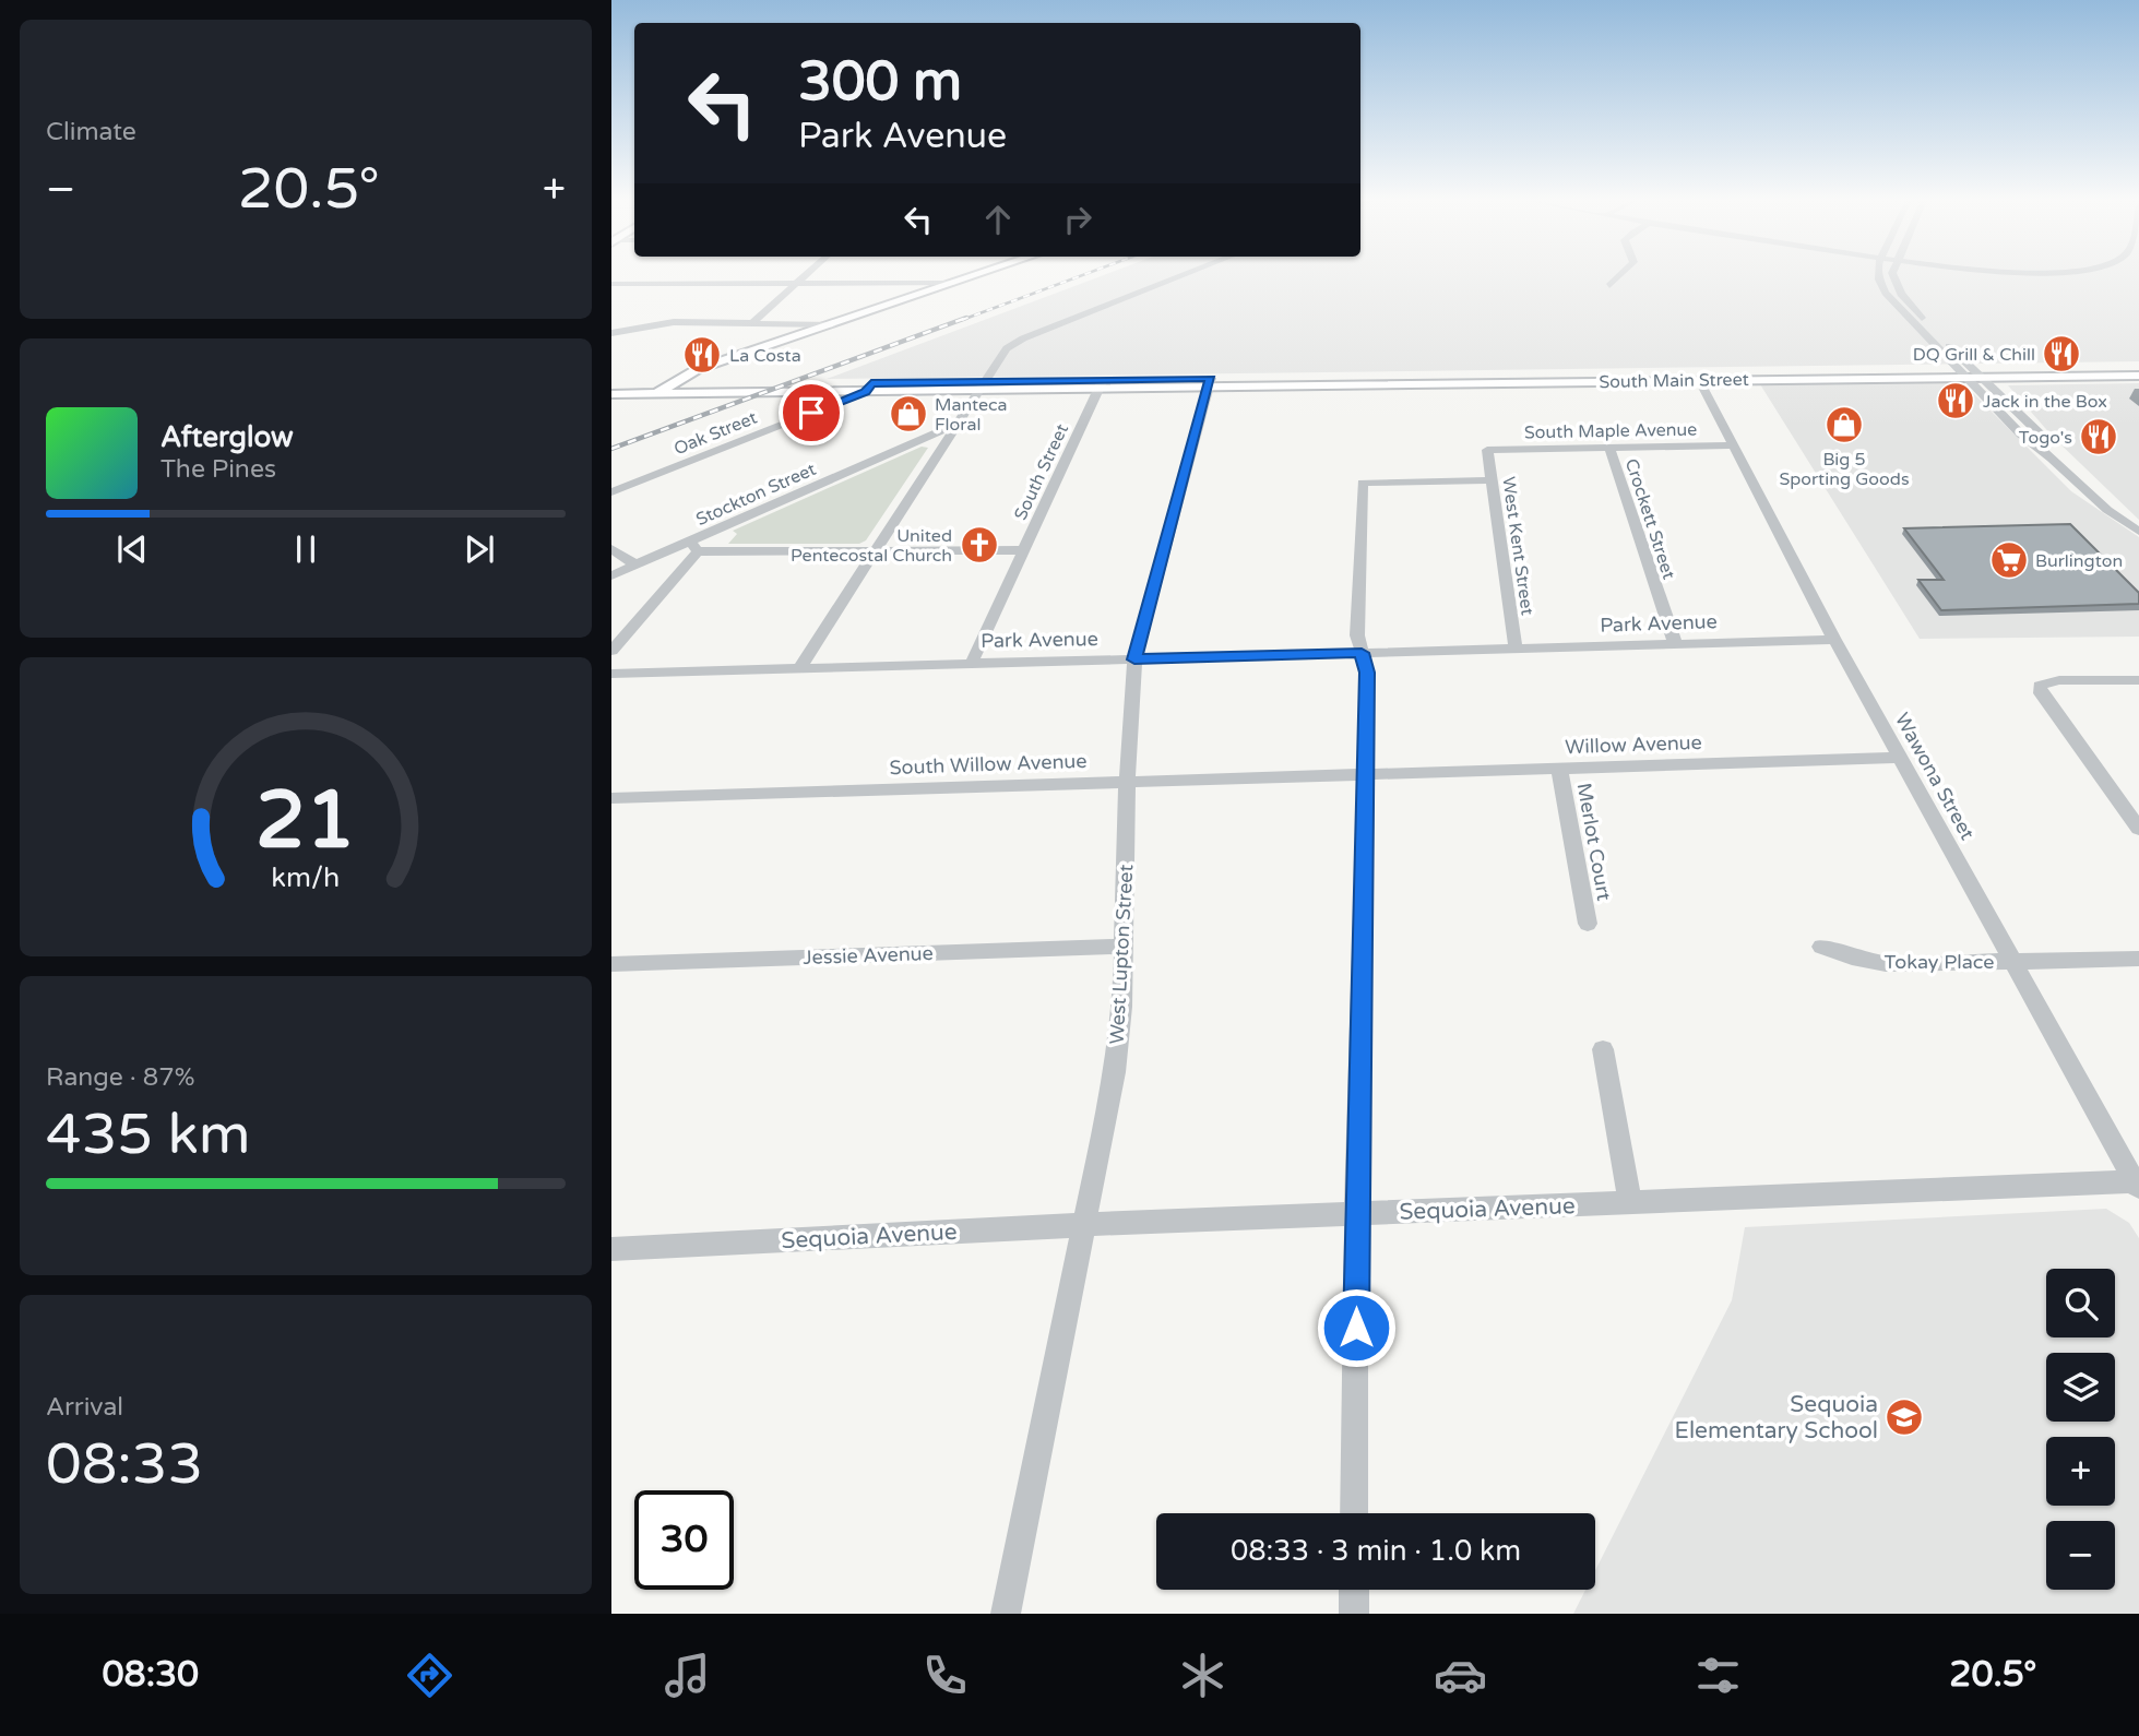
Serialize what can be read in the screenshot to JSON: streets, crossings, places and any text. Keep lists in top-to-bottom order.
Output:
{
  "streets": {
    "main road": ["South Main Street"],
    "street": [
      "South Maple Avenue",
      "Oak Street",
      "South Street",
      "Stockton Street",
      "Crockett Street",
      "West Kent Street",
      "Park Avenue",
      "Willow Avenue",
      "South Willow Avenue",
      "Wawona Street",
      "Merlot Court",
      "West Lupton Street",
      "Jessie Avenue",
      "Tokay Place",
      "Sequoia Avenue"
    ]
  },
  "crossings": [
    ["South Main Street", "Oak Street"],
    ["South Main Street", "South Street"],
    ["South Main Street", "Wawona Street"],
    ["South Main Street", "West Lupton Street"],
    ["South Maple Avenue", "Crockett Street"],
    ["South Maple Avenue", "West Kent Street"],
    ["South Maple Avenue", "Wawona Street"],
    ["South Street", "Park Avenue"],
    ["Crockett Street", "Park Avenue"],
    ["West Kent Street", "Park Avenue"],
    ["Park Avenue", "Wawona Street"],
    ["Park Avenue", "West Lupton Street"],
    ["Willow Avenue", "South Willow Avenue"],
    ["Willow Avenue", "Wawona Street"],
    ["Willow Avenue", "Merlot Court"],
    ["South Willow Avenue", "West Lupton Street"],
    ["Wawona Street", "Tokay Place"],
    ["Wawona Street", "Sequoia Avenue"],
    ["West Lupton Street", "Jessie Avenue"],
    ["West Lupton Street", "Sequoia Avenue"]
  ],
  "places": {
    "restaurant": [
      "DQ Grill & Chill",
      "La Costa",
      "Jack in the Box",
      "Togo's"
    ],
    "shop": ["Manteca Floral", "Big 5 Sporting Goods"],
    "church": ["United Pentecostal Church"],
    "supermarket": ["Burlington"],
    "school or university": ["Sequoia Elementary School"]
  },
  "page": {
    "tile": [
      "Climate",
      ["Range · 87%", "435 km"],
      ["Arrival", "08:33"]
    ],
    "turn": ["300 m", "Park Avenue"],
    "heat": ["−", "20.5°", "+"],
    "song": ["Afterglow", "The Pines"],
    "map_buttons": ["+", "−"],
    "limit": "30",
    "trip": "08:33 · 3 min · 1.0 km",
    "tabs": ["08:30", "20.5°"],
    "gauge": ["21", "km/h"]
  }
}
